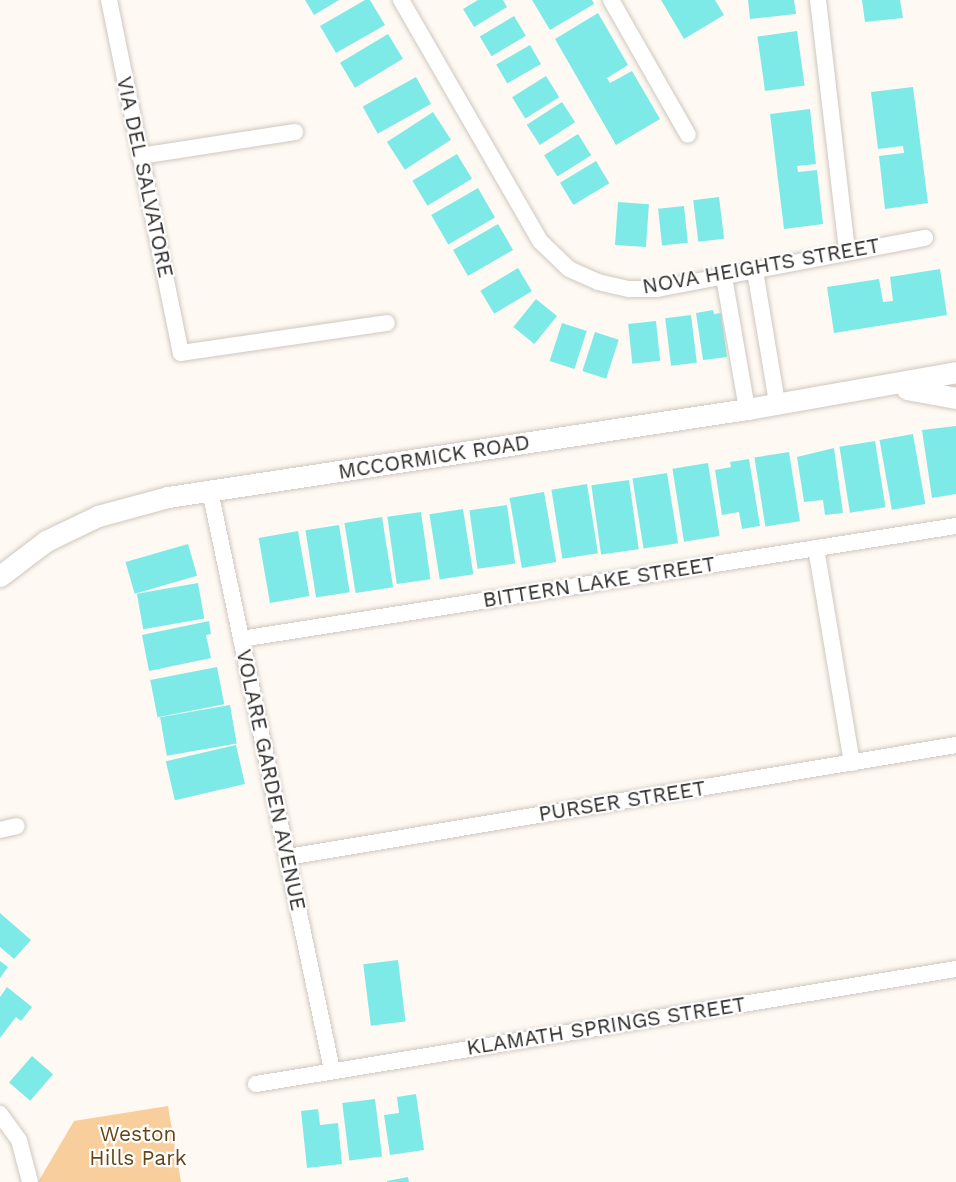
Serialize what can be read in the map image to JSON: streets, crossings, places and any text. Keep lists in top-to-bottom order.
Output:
{
  "streets": {
    "street": [
      "VIA DEL SALVATORE",
      "NOVA HEIGHTS STREET",
      "MCCORMICK ROAD",
      "BITTERN LAKE STREET",
      "VOLARE GARDEN AVENUE",
      "PURSER STREET",
      "KLAMATH SPRINGS STREET"
    ]
  },
  "crossings": [
    ["MCCORMICK ROAD", "VOLARE GARDEN AVENUE"],
    ["BITTERN LAKE STREET", "VOLARE GARDEN AVENUE"],
    ["VOLARE GARDEN AVENUE", "PURSER STREET"],
    ["VOLARE GARDEN AVENUE", "KLAMATH SPRINGS STREET"]
  ],
  "parks": ["Weston Hills Park"]
}
